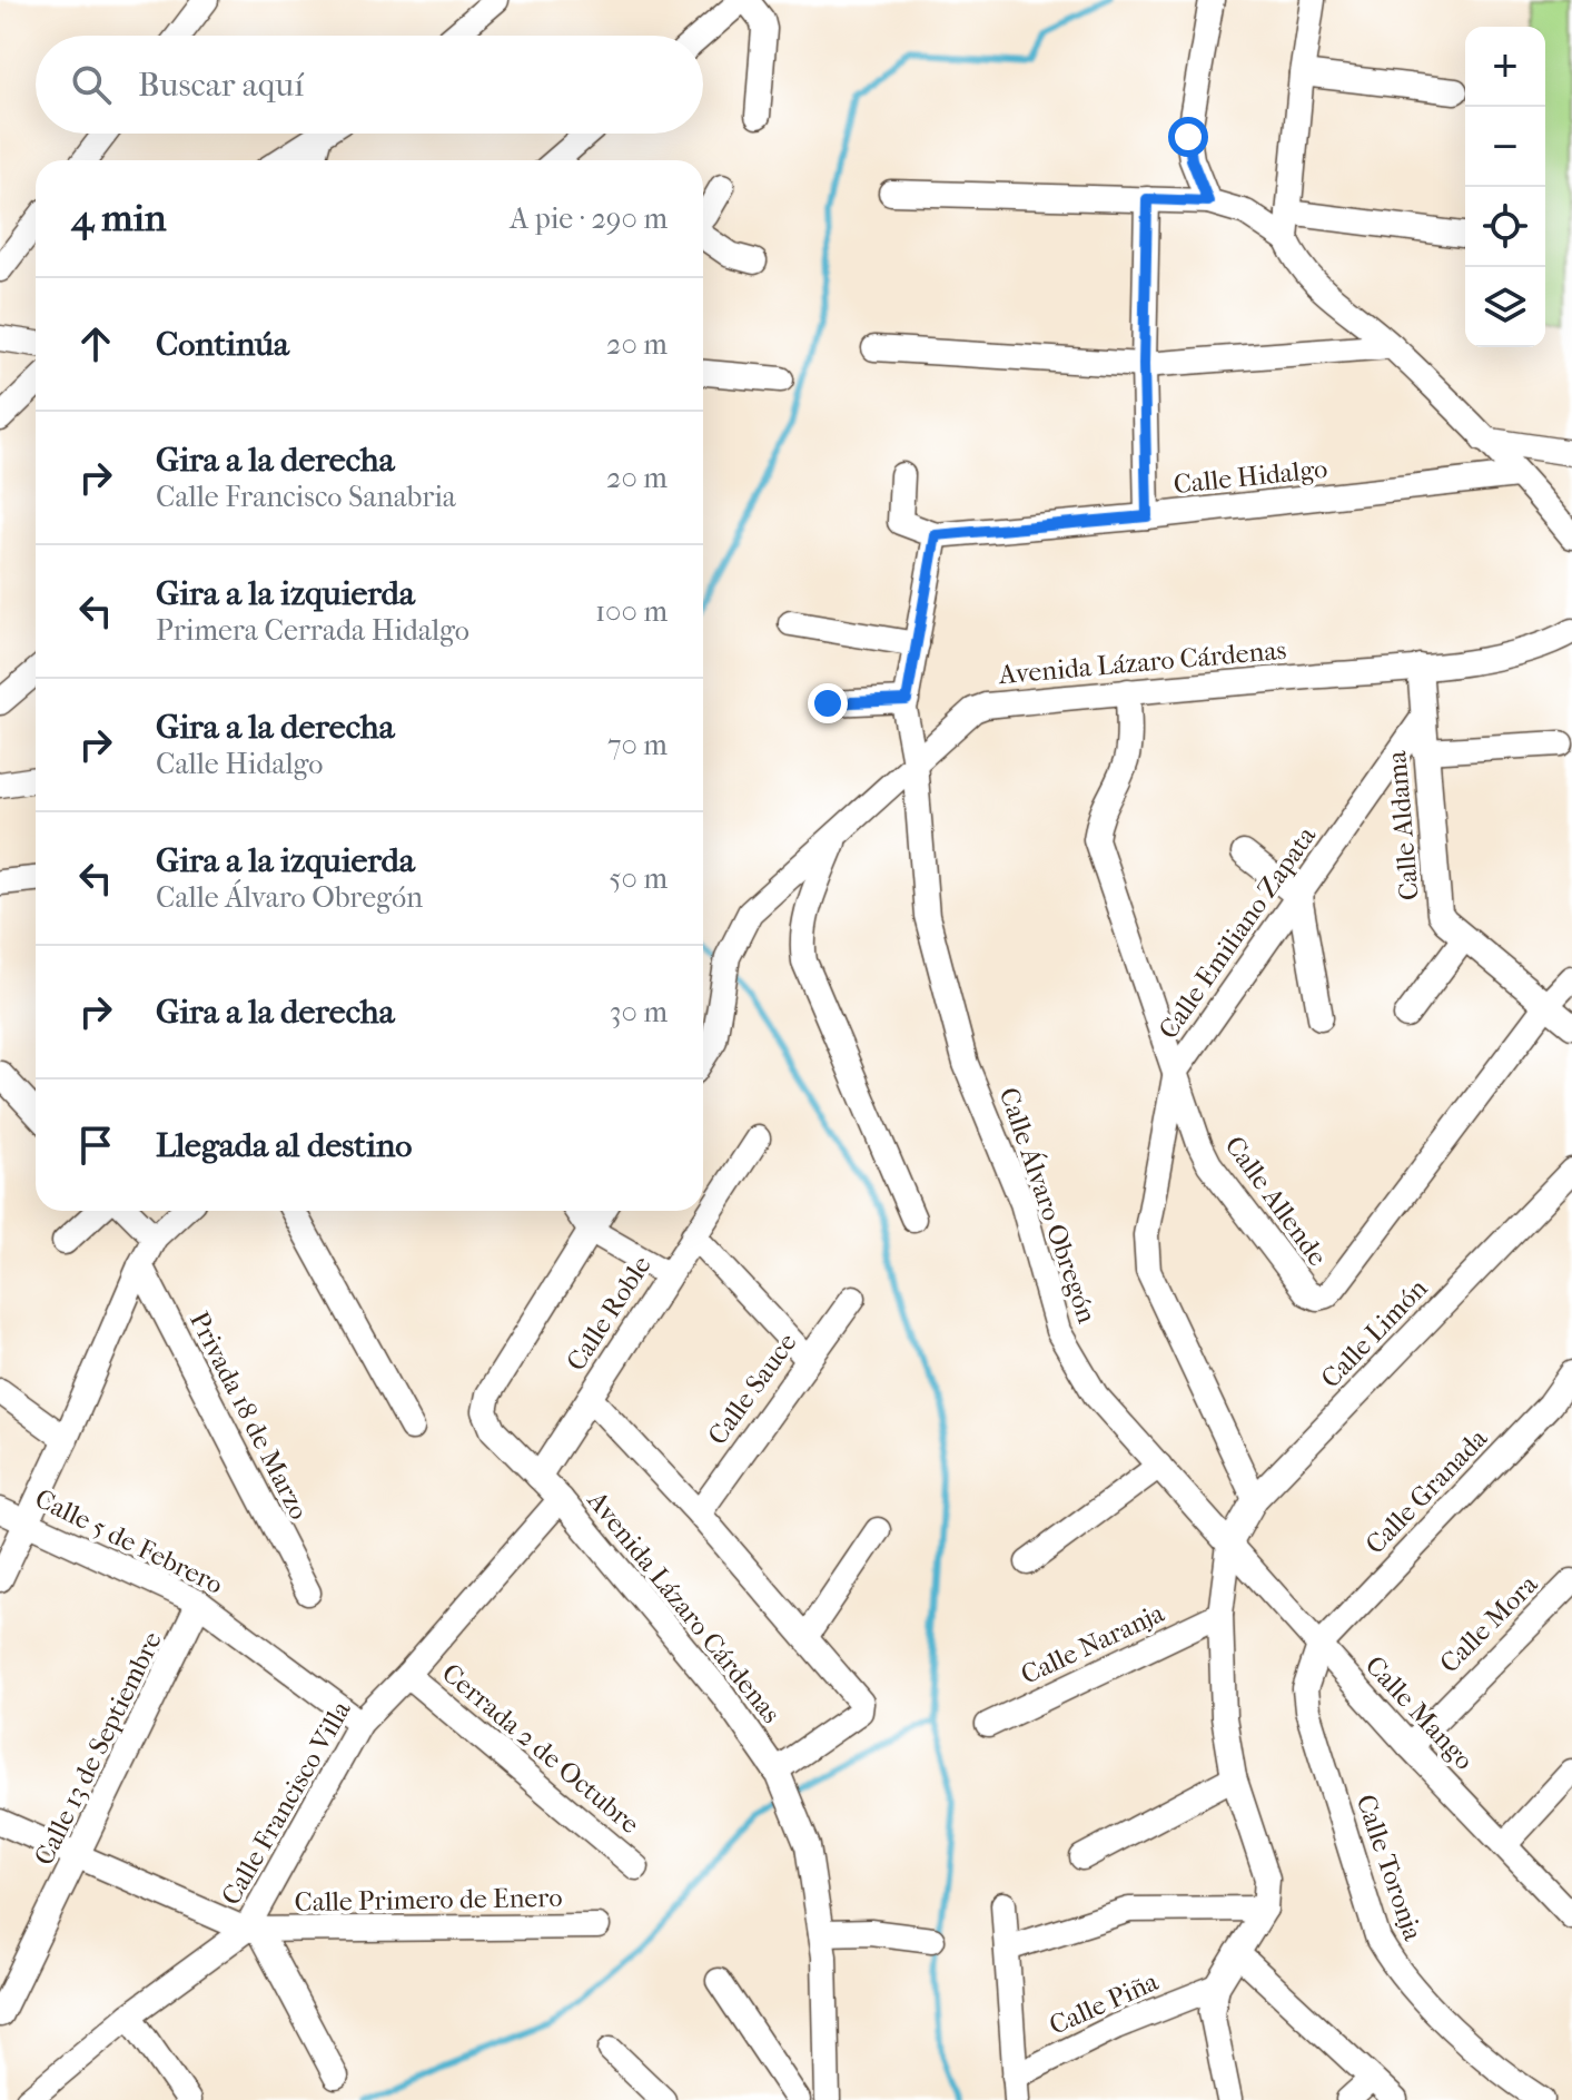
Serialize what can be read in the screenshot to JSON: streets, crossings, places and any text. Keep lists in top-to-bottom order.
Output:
{
  "streets": {
    "street": [
      "Calle Hidalgo",
      "Avenida Lázaro Cárdenas",
      "Calle Aldama",
      "Calle Emiliano Zapata",
      "Calle Allende",
      "Calle Álvaro Obregón",
      "Calle Roble",
      "Calle Limón",
      "Calle Sauce",
      "Privada 18 de Marzo",
      "Calle Granada",
      "Calle 5 de Febrero",
      "Calle Mora",
      "Calle Naranja",
      "Calle Mango",
      "Calle 13 de Septiembre",
      "Cerrada 2 de Octubre",
      "Calle Francisco Villa",
      "Calle Toronja",
      "Calle Primero de Enero",
      "Calle Piña"
    ]
  },
  "crossings": [
    ["Calle Hidalgo", "Calle Álvaro Obregón"],
    ["Avenida Lázaro Cárdenas", "Calle Aldama"],
    ["Avenida Lázaro Cárdenas", "Calle Allende"],
    ["Avenida Lázaro Cárdenas", "Calle Álvaro Obregón"],
    ["Avenida Lázaro Cárdenas", "Calle Roble"],
    ["Avenida Lázaro Cárdenas", "Calle Francisco Villa"],
    ["Calle Aldama", "Calle Emiliano Zapata"],
    ["Calle Aldama", "Calle Allende"],
    ["Calle Emiliano Zapata", "Calle Allende"],
    ["Calle Emiliano Zapata", "Calle Limón"],
    ["Calle Álvaro Obregón", "Calle Limón"],
    ["Calle Álvaro Obregón", "Calle Mango"],
    ["Calle Limón", "Calle Mango"],
    ["Calle Granada", "Calle Mango"],
    ["Calle Granada", "Calle Toronja"],
    ["Calle 5 de Febrero", "Calle 13 de Septiembre"],
    ["Calle 5 de Febrero", "Calle Francisco Villa"],
    ["Calle Mora", "Calle Mango"],
    ["Calle Mango", "Calle Toronja"],
    ["Calle 13 de Septiembre", "Calle Primero de Enero"],
    ["Cerrada 2 de Octubre", "Calle Francisco Villa"],
    ["Calle Francisco Villa", "Calle Primero de Enero"]
  ],
  "page": {
    "map_buttons": ["+", "−"],
    "search": "Buscar aquí",
    "heading": ["4 min", "A pie · 290 m"],
    "list": [
      ["Continúa", "20 m"],
      ["Gira a la derecha", "Calle Francisco Sanabria", "20 m"],
      ["Gira a la izquierda", "Primera Cerrada Hidalgo", "100 m"],
      ["Gira a la derecha", "Calle Hidalgo", "70 m"],
      ["Gira a la izquierda", "Calle Álvaro Obregón", "50 m"],
      ["Gira a la derecha", "30 m"],
      "Llegada al destino"
    ]
  }
}
